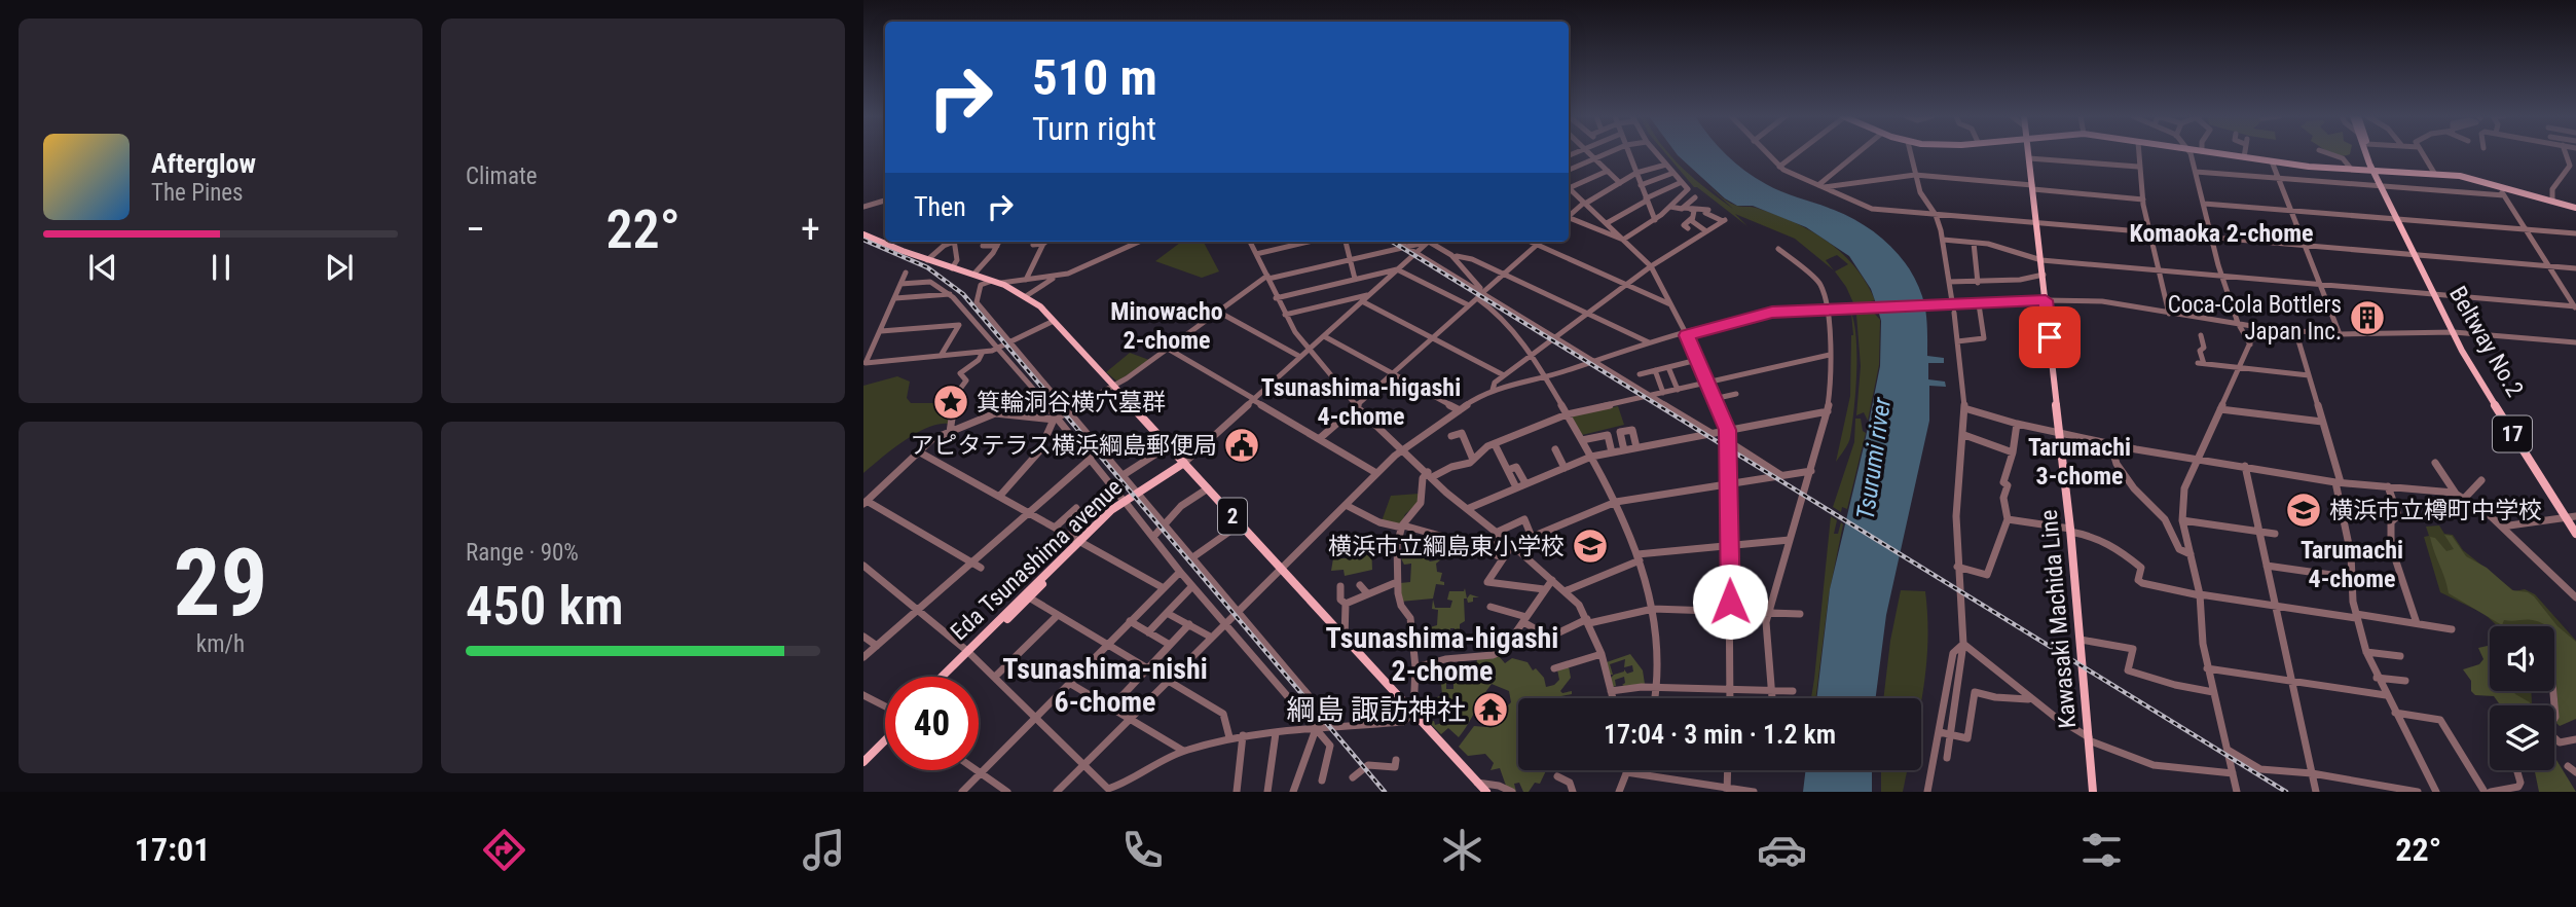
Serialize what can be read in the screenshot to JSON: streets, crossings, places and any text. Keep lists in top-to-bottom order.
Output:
{
  "streets": {
    "main road": [
      "Beltway No.2",
      "17",
      "2",
      "Eda Tsunashima avenue",
      "Kawasaki Machida Line"
    ]
  },
  "crossings": [
    ["Beltway No.2", "17"],
    ["2", "Eda Tsunashima avenue"]
  ],
  "districts": [
    "Komaoka 2-chome",
    "Minowacho 2-chome",
    "Tsunashima-higashi 4-chome",
    "Tarumachi 3-chome",
    "Tarumachi 4-chome",
    "Tsunashima-higashi 2-chome",
    "Tsunashima-nishi 6-chome"
  ],
  "water": ["Tsurumi river"],
  "places": {
    "building": ["Coca-Cola Bottlers Japan Inc."],
    "place": ["箕輪洞谷横穴墓群"],
    "public building": ["アピタテラス横浜綱島郵便局"],
    "school or university": ["横浜市立樽町中学校", "横浜市立綱島東小学校"],
    "temple": ["綱島 諏訪神社"]
  },
  "page": {
    "tile": [
      "Climate",
      ["29", "km/h"],
      ["Range · 90%", "450 km"]
    ],
    "turn": ["510 m", "Turn right"],
    "song": ["Afterglow", "The Pines"],
    "then": "Then",
    "heat": ["−", "22°", "+"],
    "limit": "40",
    "trip": "17:04 · 3 min · 1.2 km",
    "tabs": ["17:01", "22°"]
  }
}
